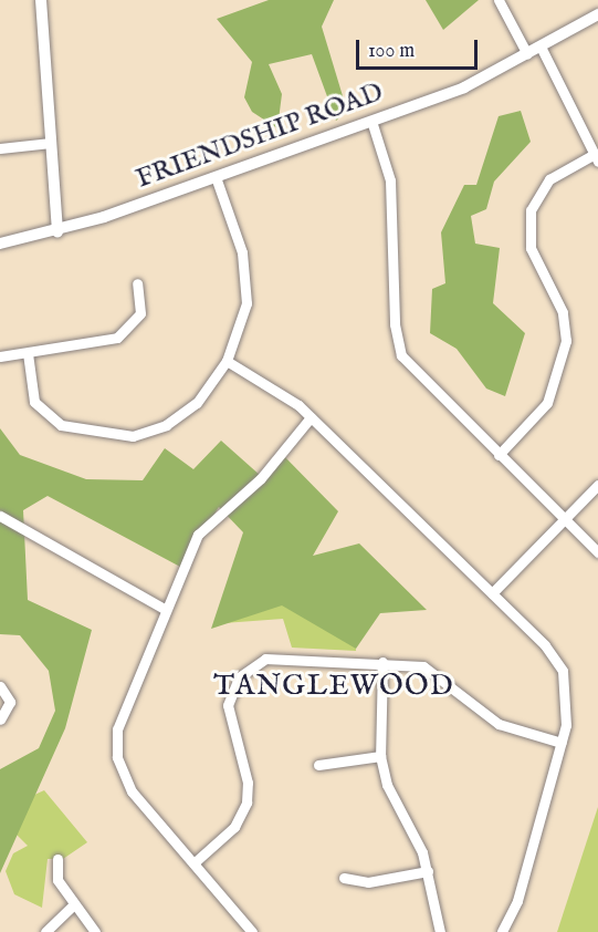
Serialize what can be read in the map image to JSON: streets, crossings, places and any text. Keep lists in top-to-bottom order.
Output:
{
  "streets": {
    "street": ["FRIENDSHIP ROAD"]
  },
  "districts": ["TANGLEWOOD"],
  "scale_bar": "100 m"
}
